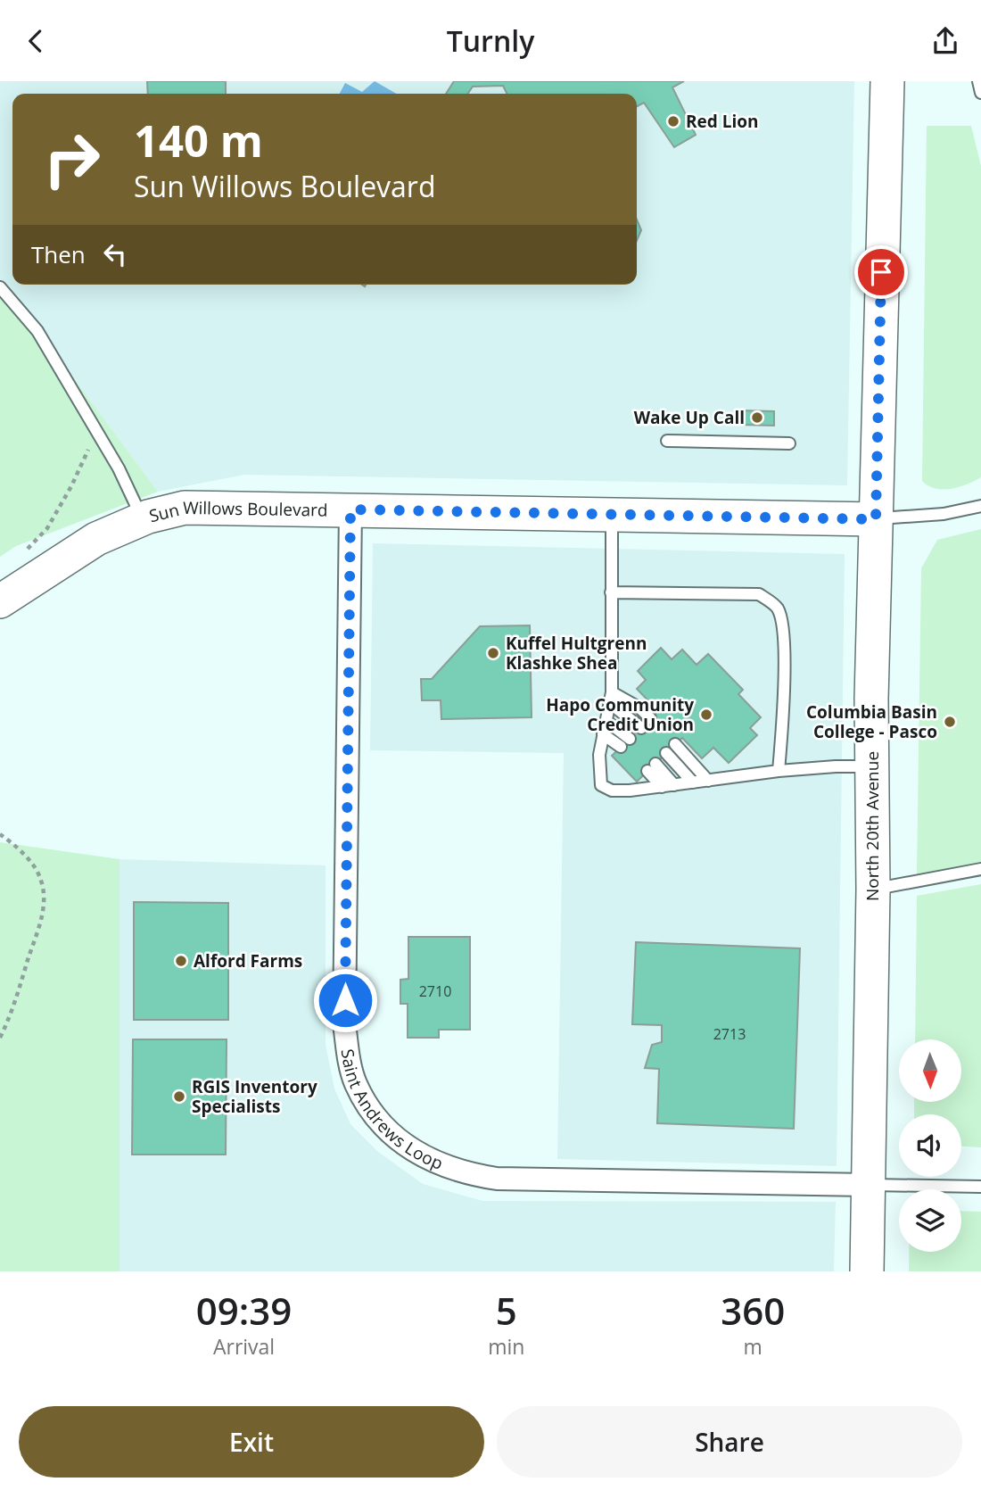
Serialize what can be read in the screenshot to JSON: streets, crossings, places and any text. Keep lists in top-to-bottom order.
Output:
{
  "streets": {
    "main road": ["Sun Willows Boulevard", "North 20th Avenue"],
    "street": ["Saint Andrews Loop"]
  },
  "crossings": [
    ["Sun Willows Boulevard", "North 20th Avenue"],
    ["Sun Willows Boulevard", "Saint Andrews Loop"],
    ["North 20th Avenue", "Saint Andrews Loop"]
  ],
  "places": [
    "Red Lion",
    "Wake Up Call",
    "Kuffel Hultgrenn Klashke Shea",
    "Hapo Community Credit Union",
    "Columbia Basin College - Pasco",
    "Alford Farms",
    "RGIS Inventory Specialists"
  ],
  "house_numbers": ["2710", "2713"],
  "north": "bottom",
  "page": {
    "header": "Turnly",
    "turn": ["140 m", "Sun Willows Boulevard"],
    "then": "Then",
    "eta": [
      "09:39",
      "Arrival",
      "5",
      "min",
      "360",
      "m"
    ],
    "buttons": ["Exit", "Share"]
  }
}
